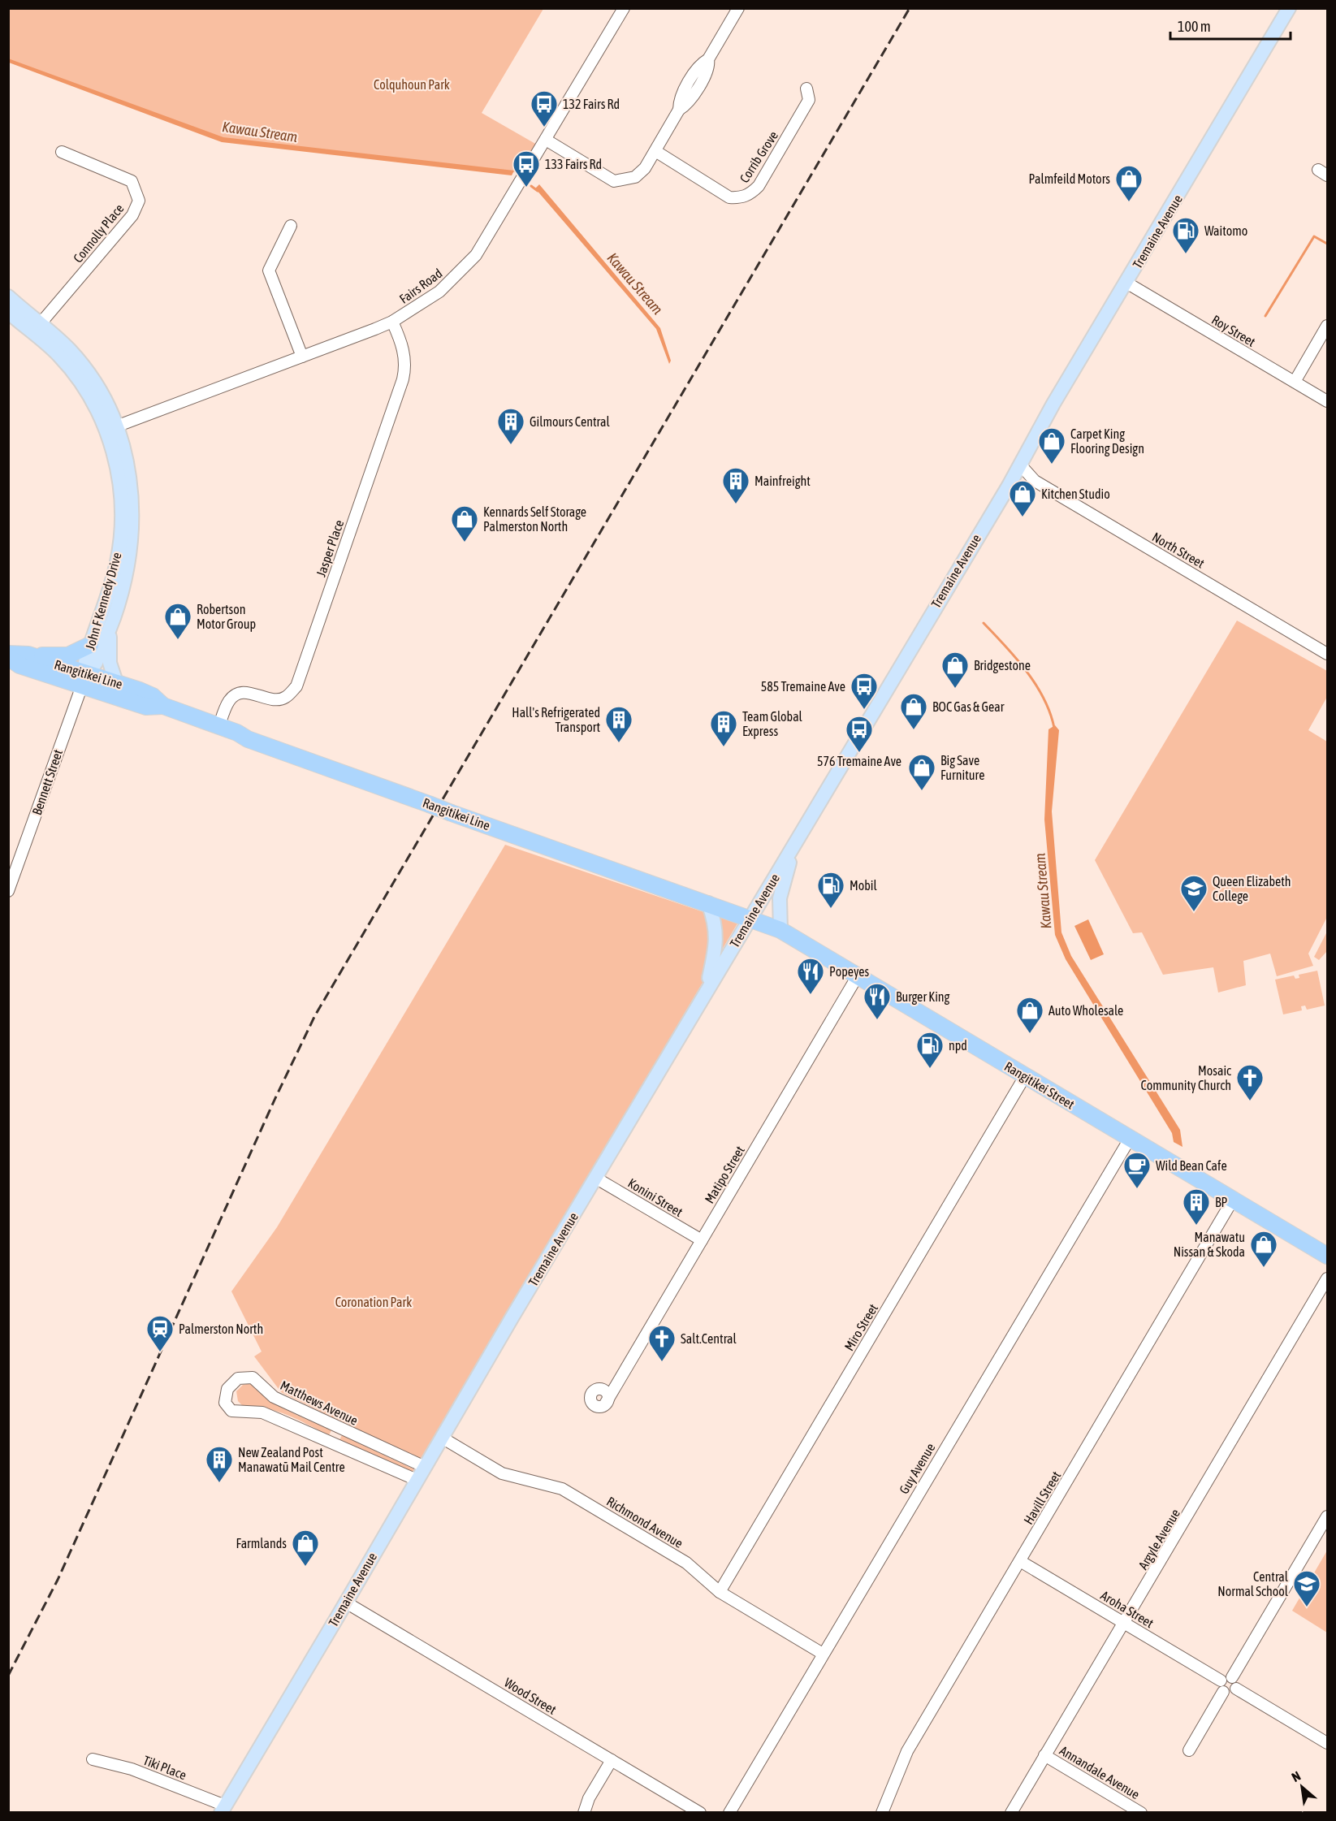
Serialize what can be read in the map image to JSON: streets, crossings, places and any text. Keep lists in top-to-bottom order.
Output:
{
  "streets": {
    "highway": ["Rangitikei Line", "Rangitikei Street"],
    "main road": ["Tremaine Avenue", "John F Kennedy Drive"],
    "street": [
      "Corrib Grove",
      "Connolly Place",
      "Fairs Road",
      "Roy Street",
      "Jasper Place",
      "North Street",
      "Bennett Street",
      "Matipo Street",
      "Konini Street",
      "Miro Street",
      "Matthews Avenue",
      "Guy Avenue",
      "Havill Street",
      "Richmond Avenue",
      "Argyle Avenue",
      "Aroha Street",
      "Wood Street",
      "Tiki Place",
      "Annandale Avenue"
    ]
  },
  "crossings": [
    ["Tremaine Avenue", "Roy Street"],
    ["Tremaine Avenue", "North Street"],
    ["Tremaine Avenue", "Rangitikei Line"],
    ["Tremaine Avenue", "Rangitikei Street"],
    ["Tremaine Avenue", "Konini Street"],
    ["Tremaine Avenue", "Matthews Avenue"],
    ["Tremaine Avenue", "Richmond Avenue"],
    ["Tremaine Avenue", "Wood Street"],
    ["Tremaine Avenue", "Tiki Place"],
    ["Connolly Place", "John F Kennedy Drive"],
    ["Fairs Road", "Jasper Place"],
    ["Fairs Road", "John F Kennedy Drive"],
    ["Jasper Place", "Rangitikei Line"],
    ["John F Kennedy Drive", "Rangitikei Line"],
    ["John F Kennedy Drive", "Bennett Street"],
    ["Rangitikei Line", "Bennett Street"],
    ["Rangitikei Line", "Rangitikei Street"],
    ["Rangitikei Street", "Matipo Street"],
    ["Rangitikei Street", "Miro Street"],
    ["Rangitikei Street", "Guy Avenue"],
    ["Rangitikei Street", "Havill Street"],
    ["Matipo Street", "Konini Street"],
    ["Miro Street", "Richmond Avenue"],
    ["Guy Avenue", "Richmond Avenue"],
    ["Havill Street", "Aroha Street"],
    ["Argyle Avenue", "Aroha Street"],
    ["Argyle Avenue", "Annandale Avenue"]
  ],
  "water": ["Kawau Stream"],
  "parks": ["Colquhoun Park", "Coronation Park"],
  "places": {
    "bus stop": [
      "132 Fairs Rd",
      "133 Fairs Rd",
      "585 Tremaine Ave",
      "576 Tremaine Ave"
    ],
    "shop": [
      "Palmfeild Motors",
      "Carpet King Flooring Design",
      "Kitchen Studio",
      "Kennards Self Storage Palmerston North",
      "Robertson Motor Group",
      "Bridgestone",
      "BOC Gas & Gear",
      "Big Save Furniture",
      "Auto Wholesale",
      "Manawatu Nissan & Skoda",
      "Farmlands"
    ],
    "fuel station": ["Waitomo", "Mobil", "npd"],
    "building": [
      "Gilmours Central",
      "Mainfreight",
      "Hall's Refrigerated Transport",
      "Team Global Express",
      "BP",
      "New Zealand Post Manawatū Mail Centre"
    ],
    "school or university": ["Queen Elizabeth College", "Central Normal School"],
    "restaurant": ["Popeyes", "Burger King"],
    "church": ["Mosaic Community Church", "Salt.Central"],
    "cafe": ["Wild Bean Cafe"],
    "station": ["Palmerston North"]
  },
  "scale_bar": "100 m",
  "north": "top left"
}
